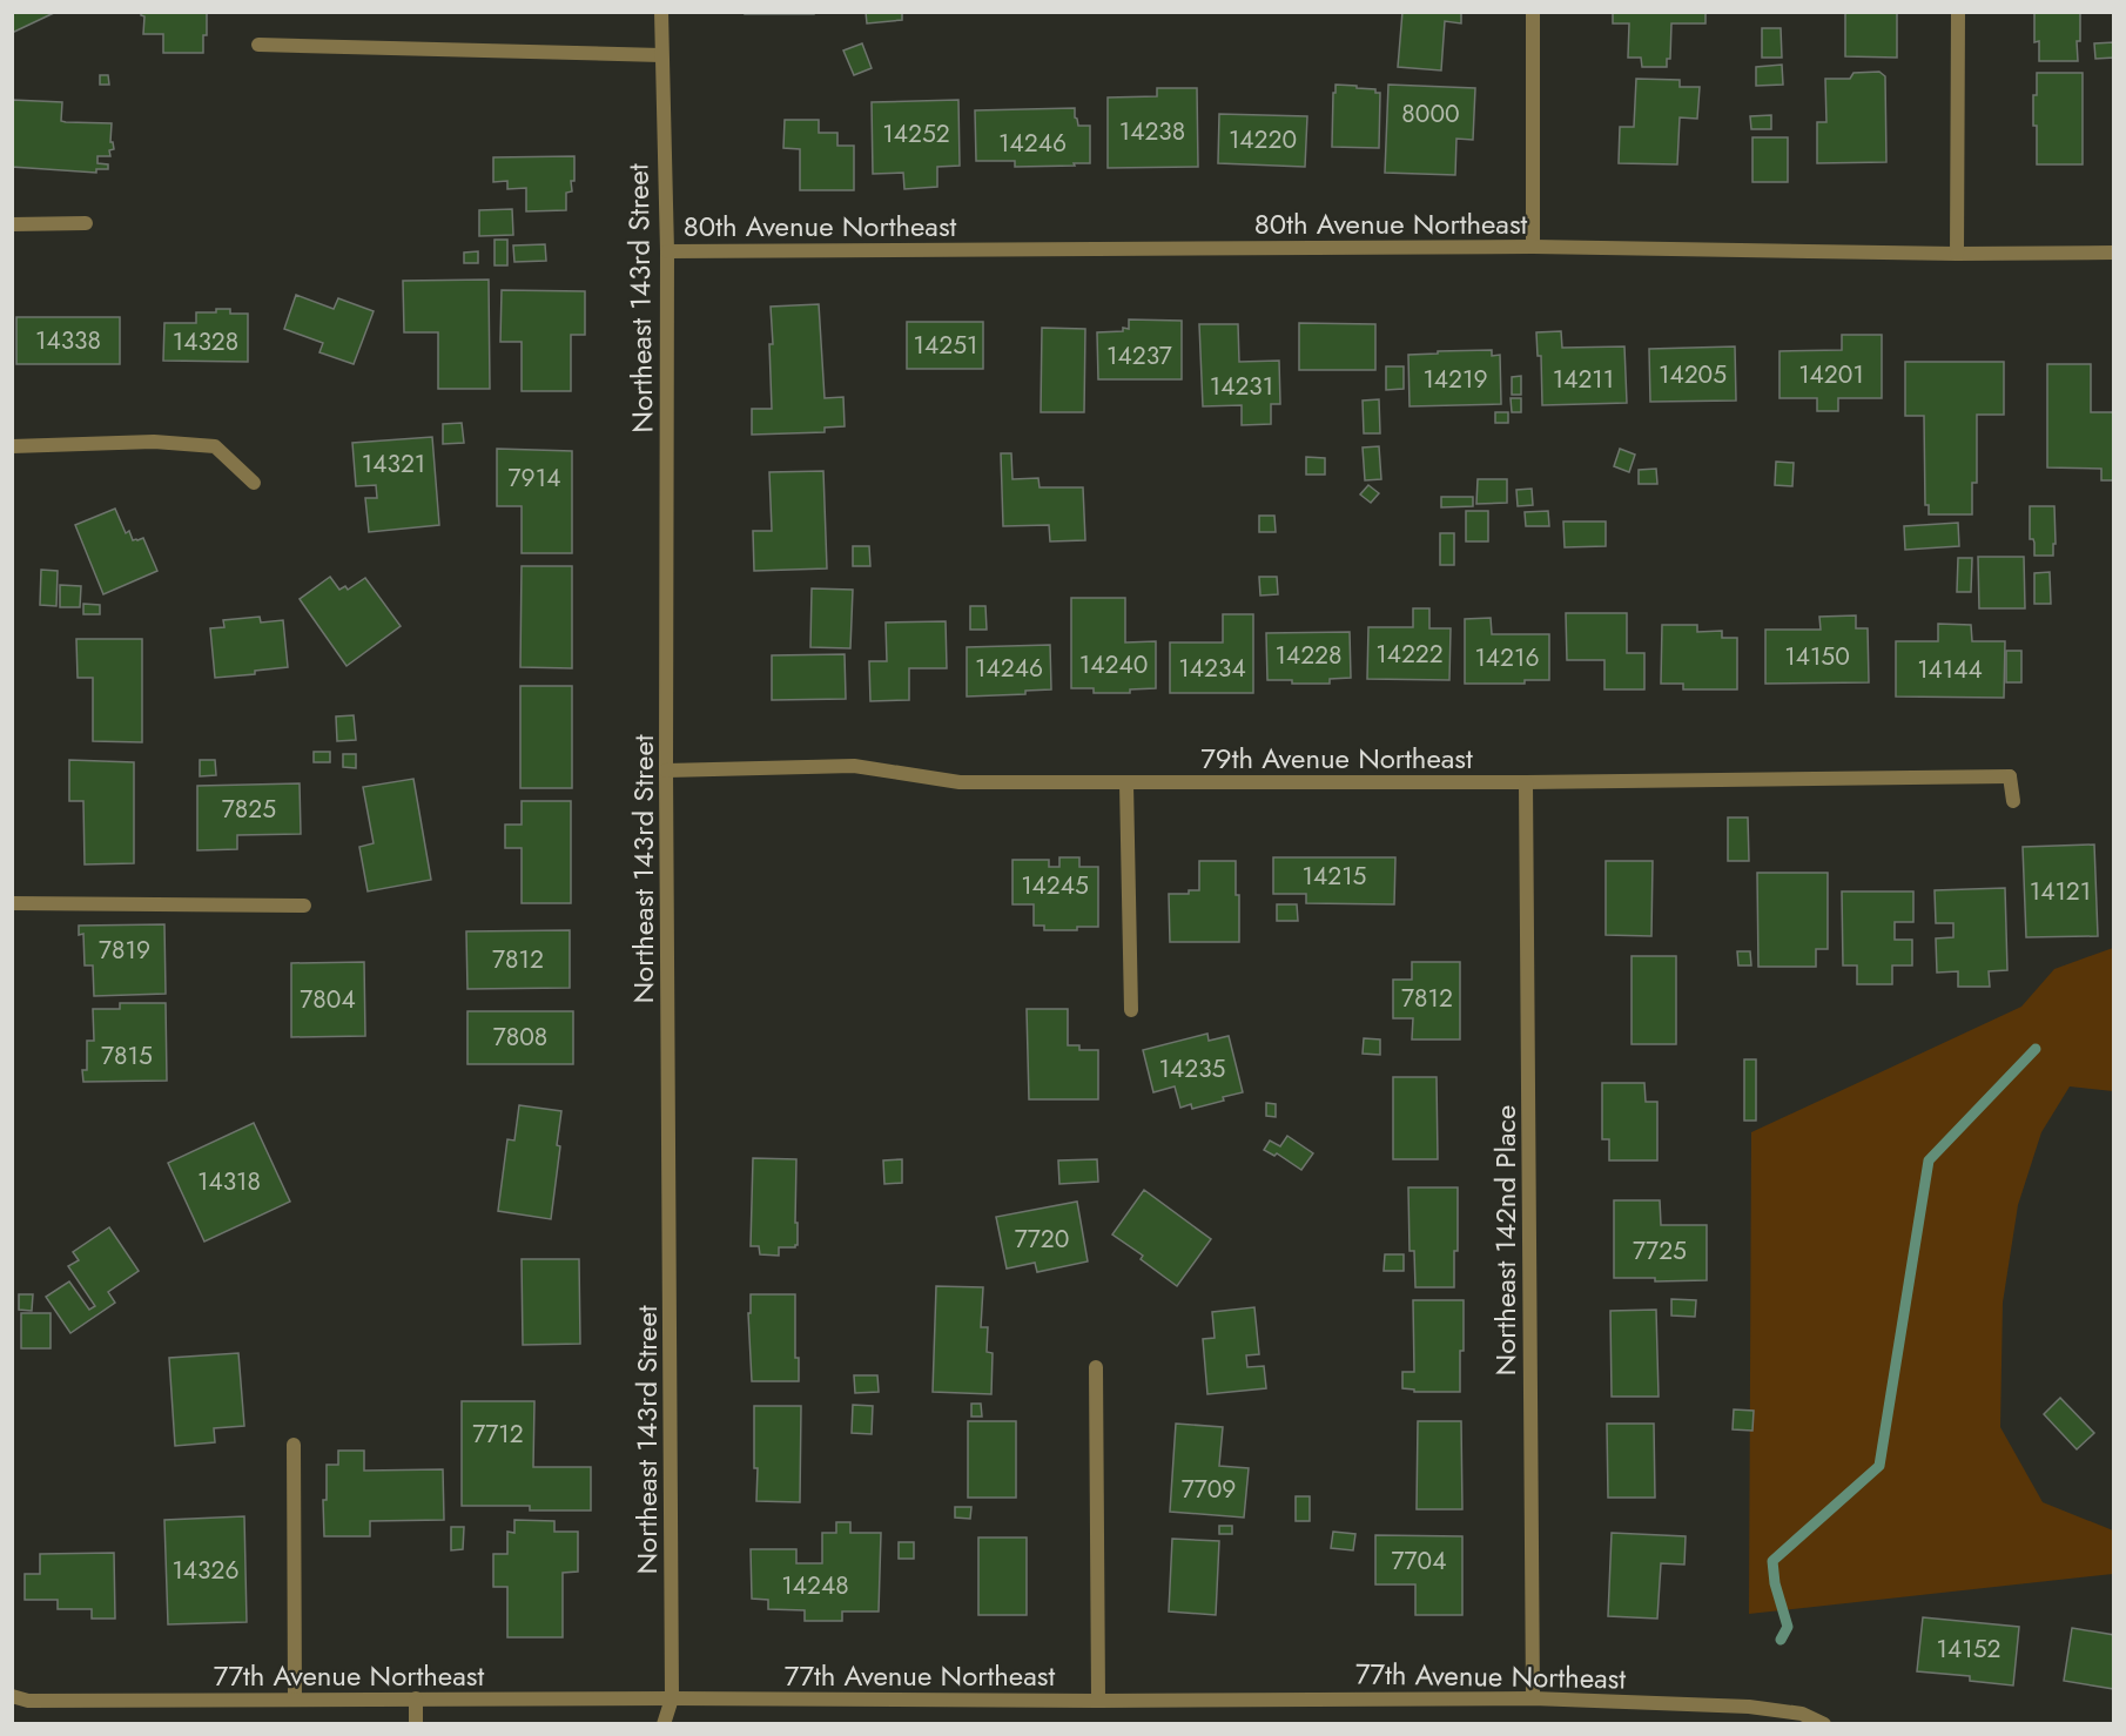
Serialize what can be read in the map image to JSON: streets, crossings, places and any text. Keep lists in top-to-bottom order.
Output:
{
  "streets": {
    "street": [
      "80th Avenue Northeast",
      "Northeast 143rd Street",
      "79th Avenue Northeast",
      "Northeast 142nd Place",
      "77th Avenue Northeast"
    ]
  },
  "crossings": [
    ["80th Avenue Northeast", "Northeast 143rd Street"],
    ["Northeast 143rd Street", "79th Avenue Northeast"],
    ["Northeast 143rd Street", "77th Avenue Northeast"],
    ["79th Avenue Northeast", "Northeast 142nd Place"],
    ["Northeast 142nd Place", "77th Avenue Northeast"]
  ],
  "house_numbers": [
    "8000",
    "14238",
    "14252",
    "14220",
    "14246",
    "14338",
    "14328",
    "14251",
    "14237",
    "14205",
    "14201",
    "14219",
    "14211",
    "14231",
    "14321",
    "7914",
    "14222",
    "14228",
    "14150",
    "14216",
    "14240",
    "14246",
    "14234",
    "14144",
    "7825",
    "14215",
    "14245",
    "14121",
    "7819",
    "7812",
    "7812",
    "7804",
    "7808",
    "7815",
    "14235",
    "14318",
    "7720",
    "7725",
    "7712",
    "7709",
    "7704",
    "14326",
    "14248",
    "14152"
  ]
}
